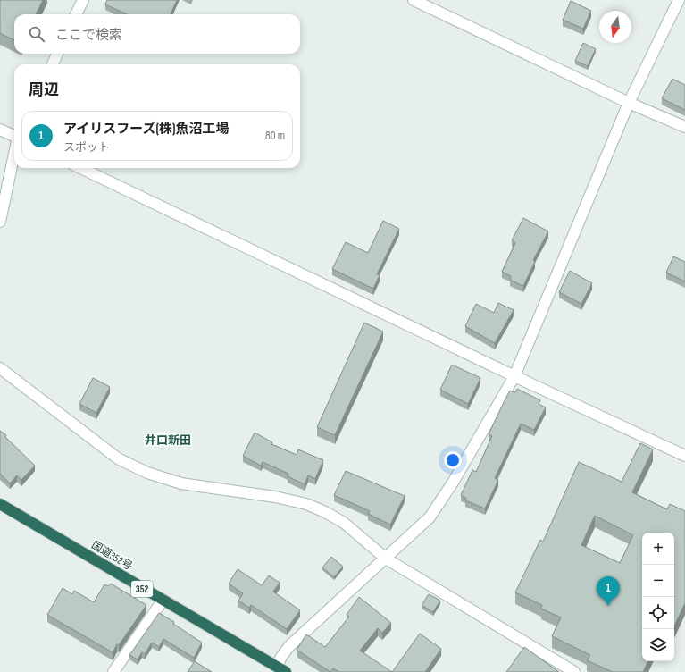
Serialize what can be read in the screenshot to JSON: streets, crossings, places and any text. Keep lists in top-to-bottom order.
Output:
{
  "streets": {
    "highway": ["国道352号", "352"]
  },
  "districts": ["井口新田"],
  "north": "bottom",
  "page": {
    "search": "ここで検索",
    "heading": "周辺",
    "list": [
      {
        "mark": "1",
        "name": "アイリスフーズ(株)魚沼工場",
        "note": "スポット",
        "value": "80 m"
      }
    ],
    "map_buttons": ["+", "−"],
    "pins": "1"
  }
}
